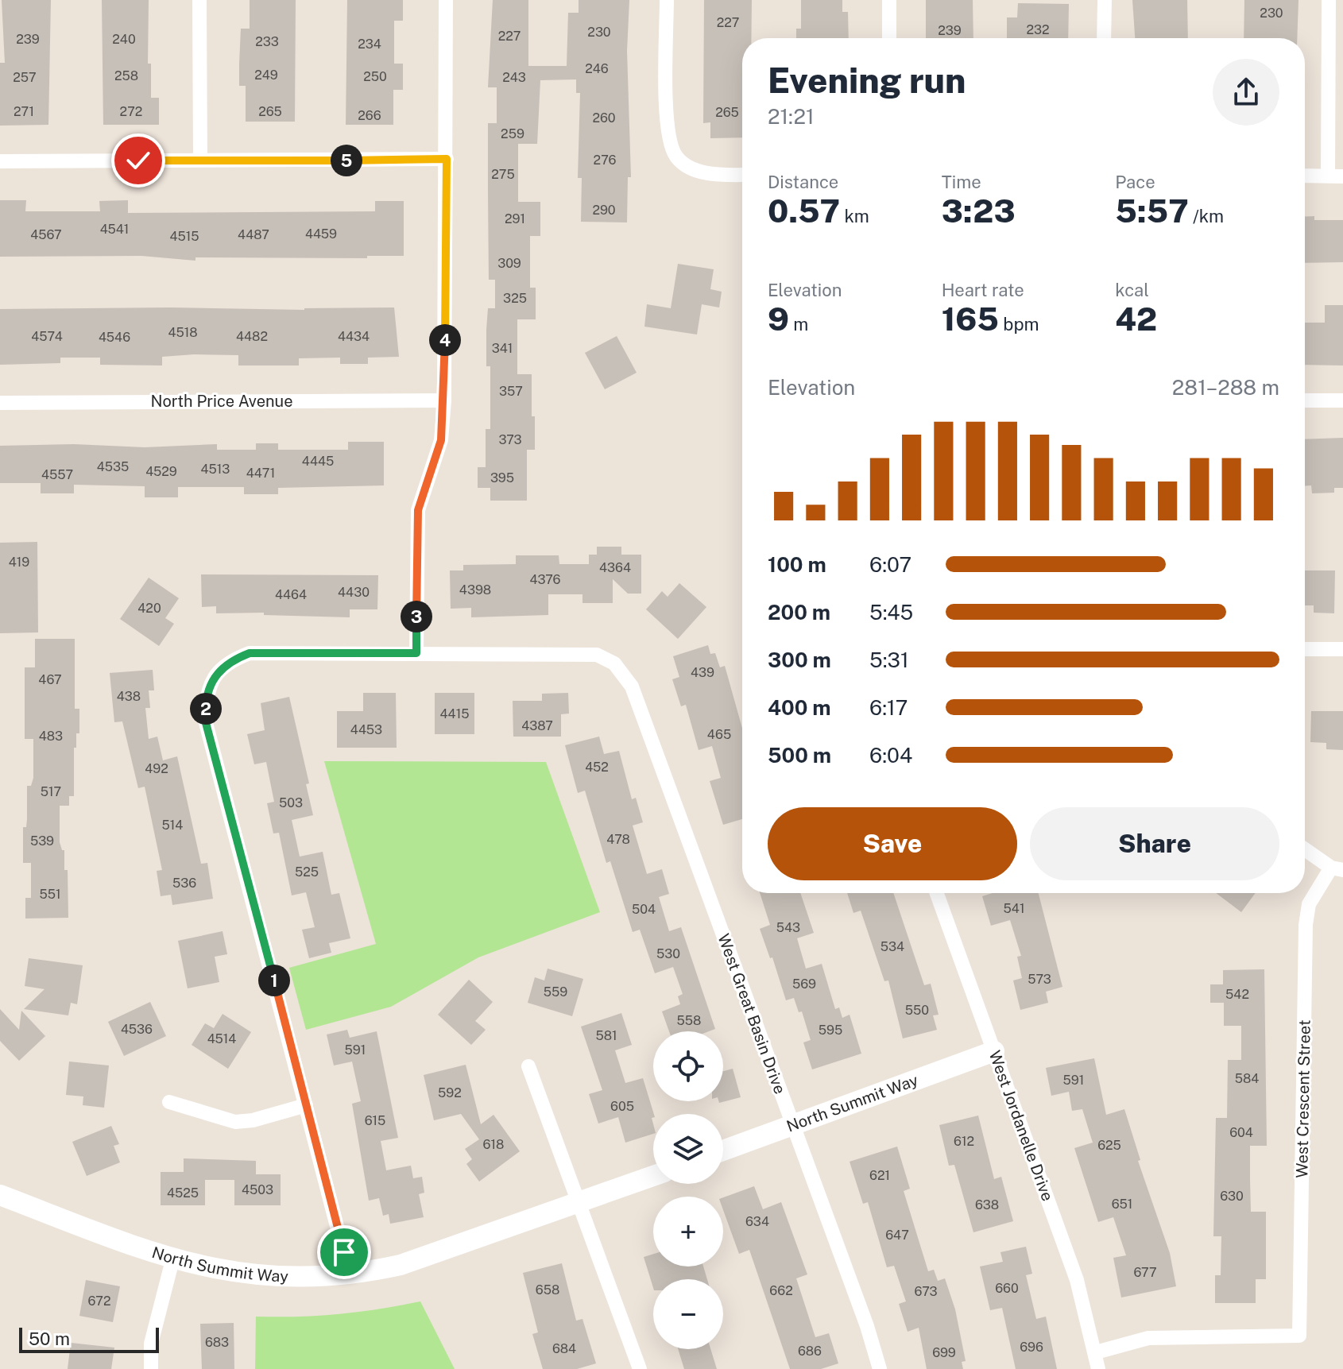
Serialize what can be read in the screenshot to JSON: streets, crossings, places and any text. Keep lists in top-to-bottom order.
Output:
{
  "streets": {
    "street": [
      "North Price Avenue",
      "West Great Basin Drive",
      "West Crescent Street",
      "North Summit Way",
      "West Jordanelle Drive"
    ]
  },
  "crossings": [
    ["West Great Basin Drive", "North Summit Way"],
    ["West Crescent Street", "West Jordanelle Drive"],
    ["North Summit Way", "West Jordanelle Drive"]
  ],
  "house_numbers": [
    "230",
    "227",
    "232",
    "239",
    "230",
    "227",
    "239",
    "240",
    "233",
    "234",
    "246",
    "249",
    "258",
    "250",
    "257",
    "243",
    "271",
    "272",
    "265",
    "265",
    "266",
    "260",
    "259",
    "276",
    "275",
    "290",
    "291",
    "4541",
    "4459",
    "4567",
    "4487",
    "4515",
    "309",
    "325",
    "4518",
    "4574",
    "4482",
    "4434",
    "4546",
    "341",
    "357",
    "373",
    "4445",
    "4535",
    "4513",
    "4529",
    "4471",
    "4557",
    "395",
    "419",
    "4364",
    "4376",
    "4398",
    "4430",
    "4464",
    "420",
    "439",
    "467",
    "438",
    "4415",
    "4387",
    "4453",
    "465",
    "483",
    "452",
    "492",
    "517",
    "503",
    "514",
    "478",
    "539",
    "525",
    "536",
    "551",
    "541",
    "504",
    "543",
    "534",
    "530",
    "573",
    "569",
    "559",
    "542",
    "550",
    "558",
    "4536",
    "595",
    "581",
    "4514",
    "591",
    "584",
    "591",
    "592",
    "605",
    "615",
    "604",
    "612",
    "618",
    "625",
    "621",
    "4503",
    "4525",
    "630",
    "651",
    "638",
    "634",
    "647",
    "677",
    "660",
    "658",
    "662",
    "673",
    "672",
    "683",
    "696",
    "684",
    "686",
    "699"
  ],
  "scale_bar": "50 m",
  "page": {
    "heading": ["Evening run", "21:21"],
    "pins": [
      "5",
      "4",
      "3",
      "2",
      "1"
    ],
    "stats": [
      ["Distance", "0.57 km"],
      ["Time", "3:23"],
      ["Pace", "5:57 /km"],
      ["Elevation", "9 m"],
      ["Heart rate", "165 bpm"],
      ["kcal", "42"]
    ],
    "chart": ["Elevation", "281–288 m"],
    "list": [
      {
        "name": "100 m",
        "note": "6:07"
      },
      {
        "name": "200 m",
        "note": "5:45"
      },
      {
        "name": "300 m",
        "note": "5:31"
      },
      {
        "name": "400 m",
        "note": "6:17"
      },
      {
        "name": "500 m",
        "note": "6:04"
      }
    ],
    "buttons": ["Save", "Share"],
    "map_buttons": ["+", "−"],
    "scale": "50 m"
  }
}
